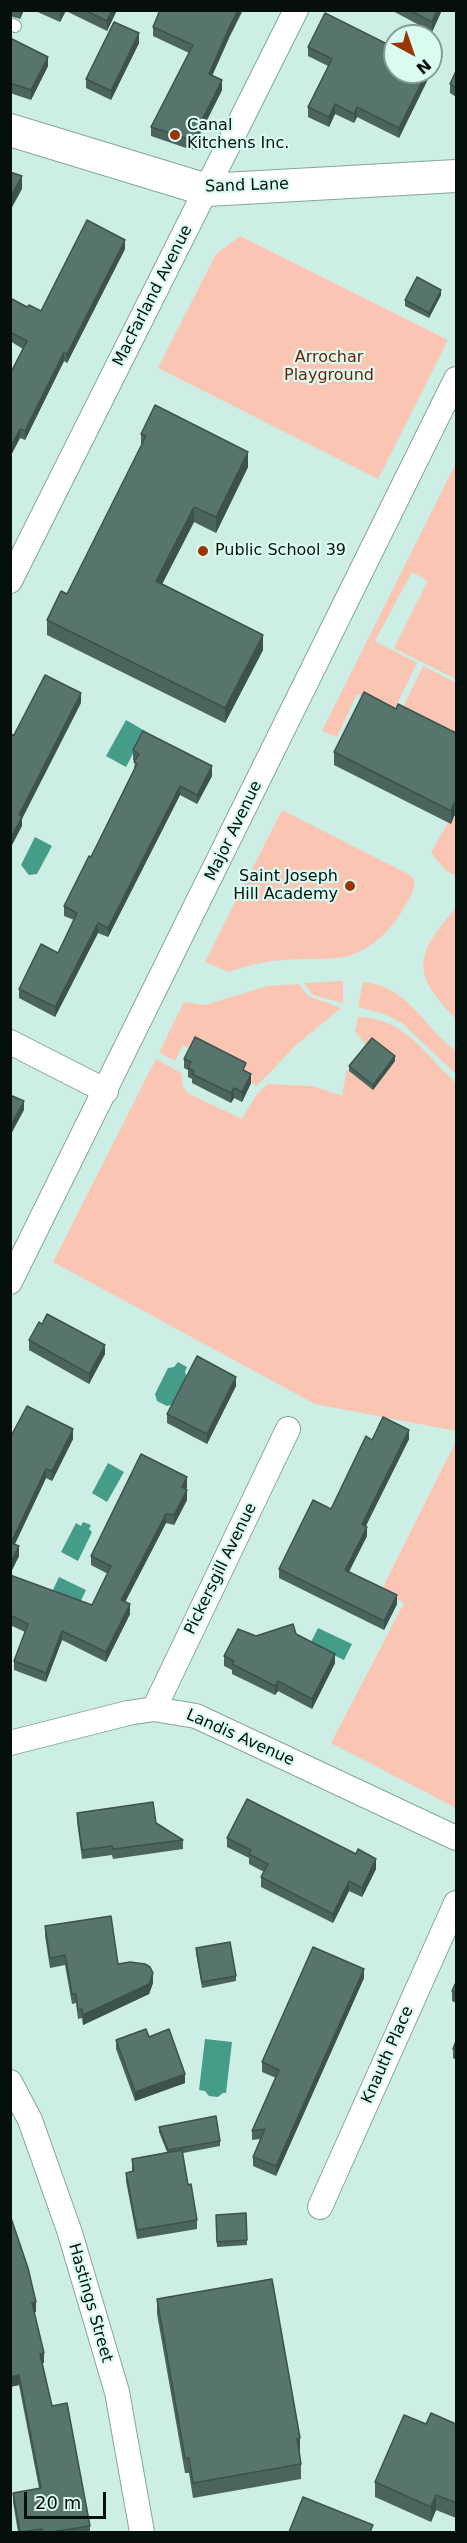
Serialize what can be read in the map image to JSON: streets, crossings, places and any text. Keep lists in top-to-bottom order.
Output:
{
  "streets": {
    "street": [
      "Sand Lane",
      "MacFarland Avenue",
      "Major Avenue",
      "Pickersgill Avenue",
      "Landis Avenue",
      "Knauth Place",
      "Hastings Street"
    ]
  },
  "crossings": [
    ["Sand Lane", "MacFarland Avenue"],
    ["Pickersgill Avenue", "Landis Avenue"]
  ],
  "parks": ["Arrochar Playground"],
  "places": ["Canal Kitchens Inc.", "Public School 39", "Saint Joseph Hill Academy"],
  "scale_bar": "20 m",
  "north": "bottom right"
}
